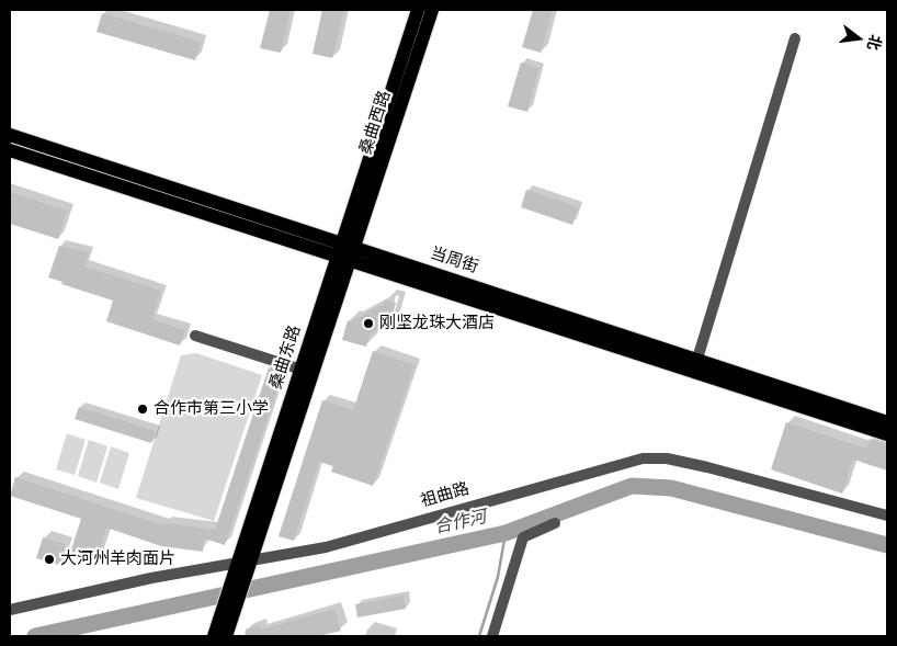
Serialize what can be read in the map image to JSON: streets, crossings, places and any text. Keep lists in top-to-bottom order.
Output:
{
  "streets": {
    "main road": ["桑曲西路", "当周街", "桑曲东路"],
    "street": ["祖曲路"]
  },
  "crossings": [
    ["桑曲西路", "当周街"],
    ["桑曲西路", "桑曲东路"],
    ["当周街", "桑曲东路"],
    ["桑曲东路", "祖曲路"]
  ],
  "water": ["合作河"],
  "places": ["刚坚龙珠大酒店", "合作市第三小学", "大河州羊肉面片"],
  "north": "right"
}
